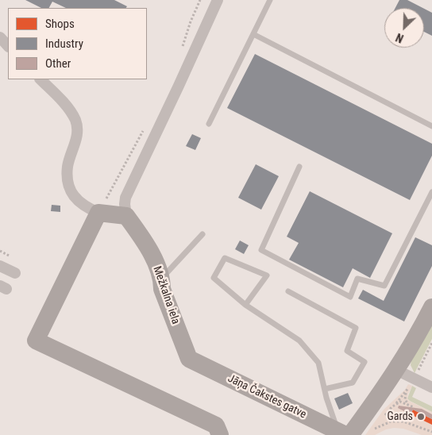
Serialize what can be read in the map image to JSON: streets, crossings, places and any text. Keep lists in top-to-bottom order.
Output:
{
  "streets": {
    "highway": ["Mežkalna iela", "Jāņa Čakstes gatve"]
  },
  "crossings": [
    ["Mežkalna iela", "Jāņa Čakstes gatve"]
  ],
  "places": ["Gards"],
  "legend": ["Shops", "Industry", "Other"],
  "north": "bottom left"
}
